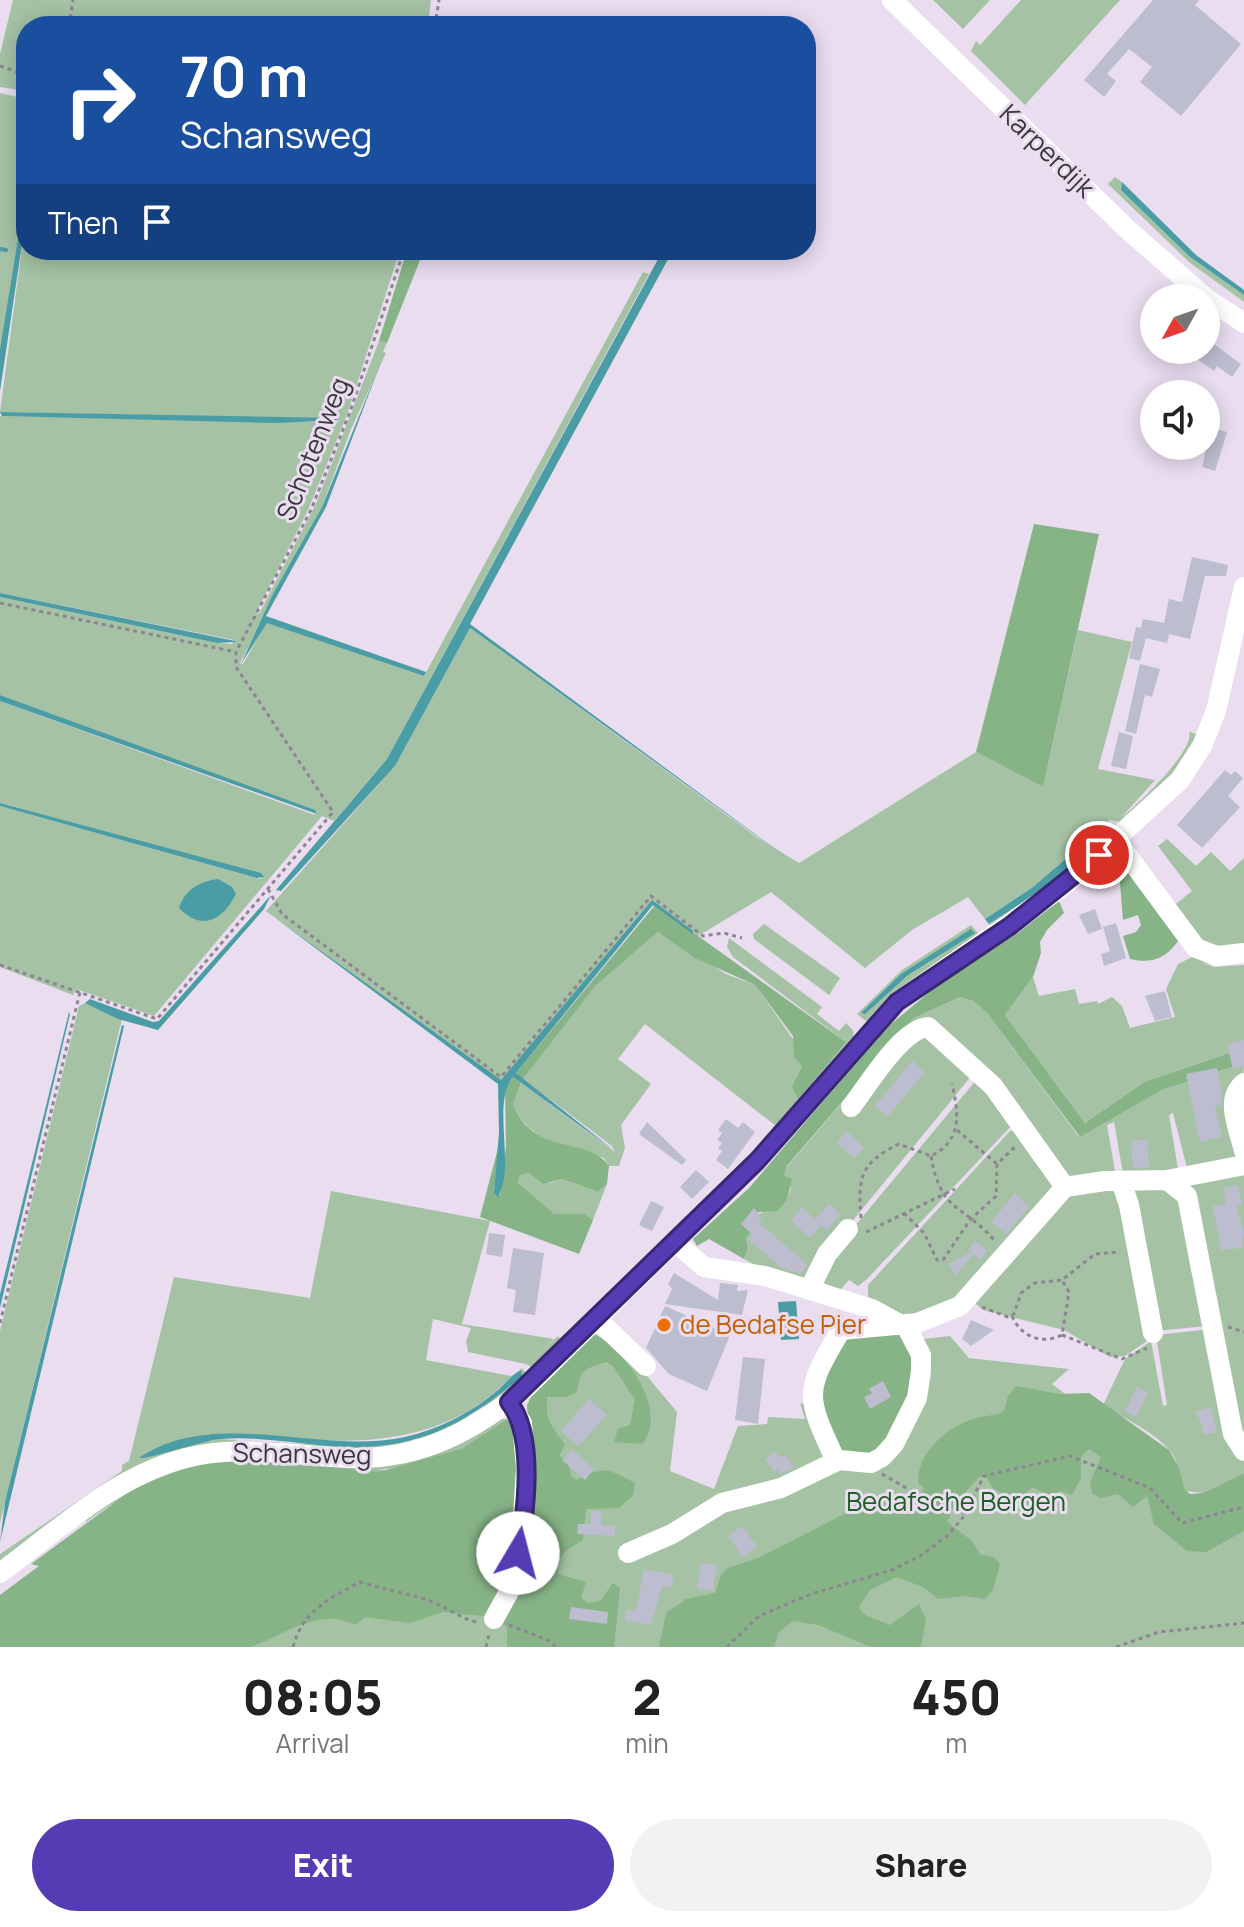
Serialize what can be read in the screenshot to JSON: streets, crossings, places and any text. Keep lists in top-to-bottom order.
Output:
{
  "streets": {
    "street": ["Karperdijk", "Schansweg"],
    "path": ["Schotenweg"]
  },
  "parks": ["Bedafsche Bergen"],
  "places": ["de Bedafse Pier"],
  "north": "bottom left",
  "page": {
    "turn": ["70 m", "Schansweg"],
    "then": "Then",
    "eta": [
      "08:05",
      "Arrival",
      "2",
      "min",
      "450",
      "m"
    ],
    "buttons": ["Exit", "Share"]
  }
}
